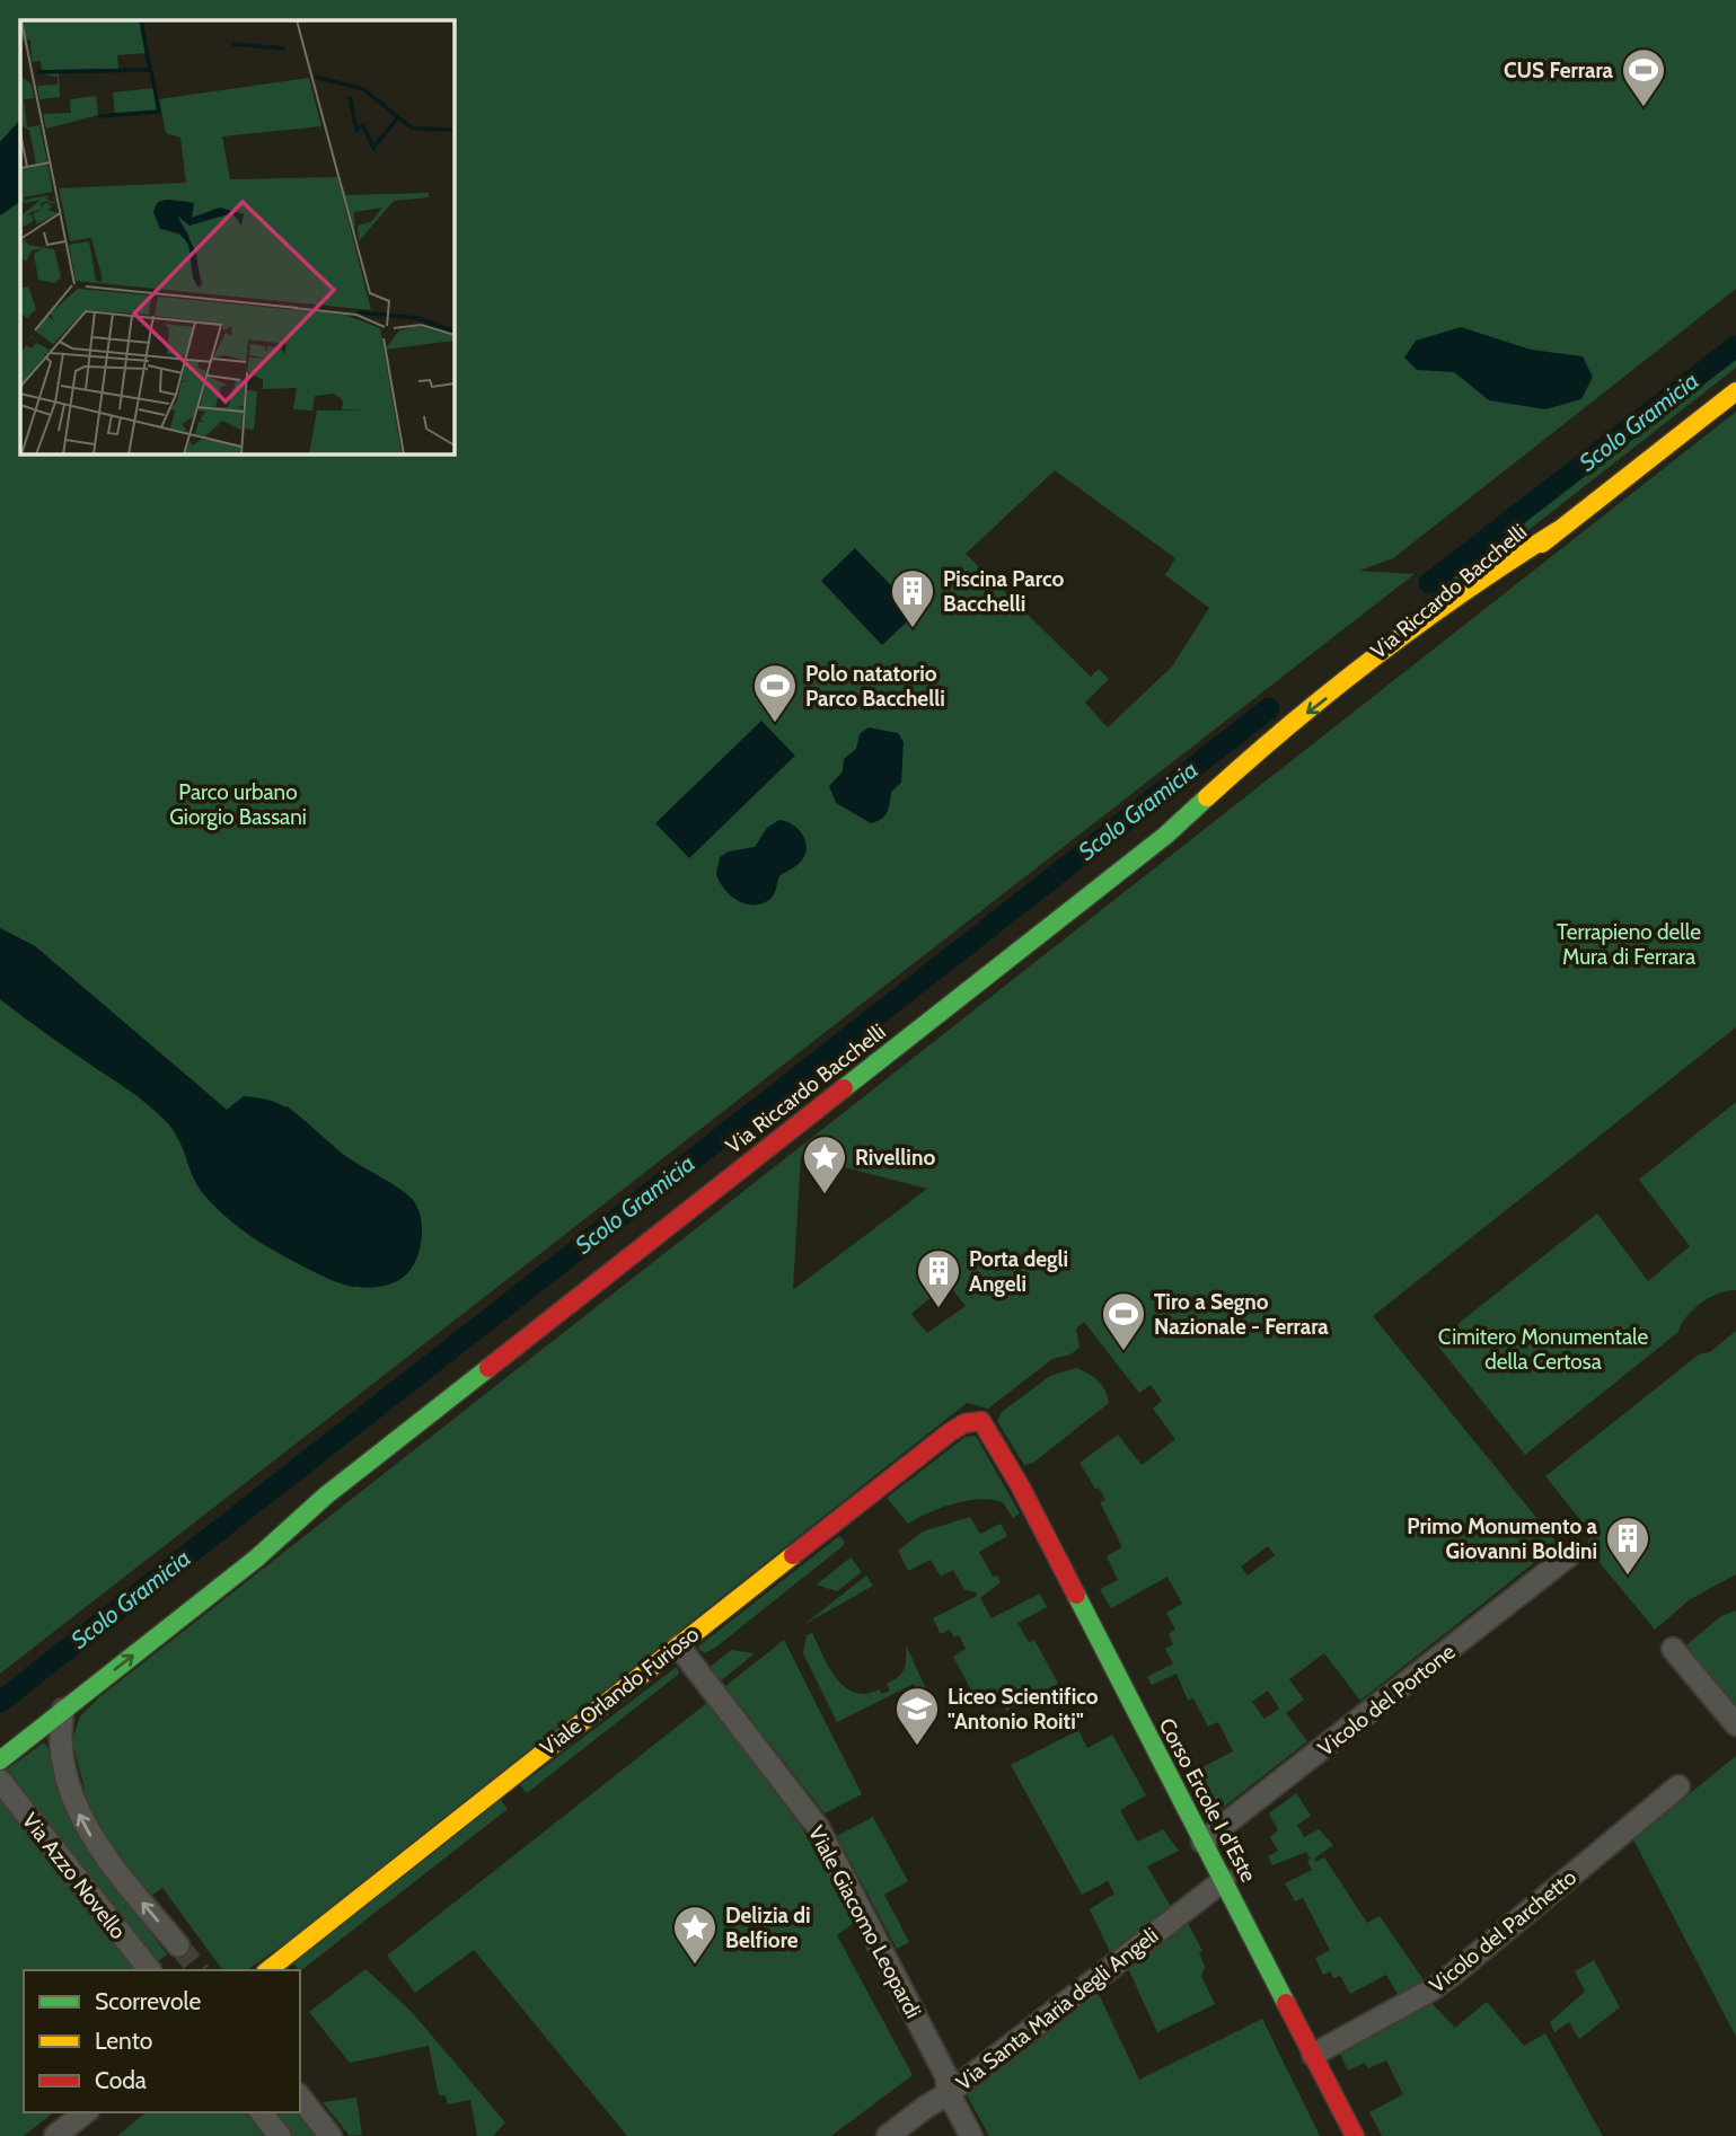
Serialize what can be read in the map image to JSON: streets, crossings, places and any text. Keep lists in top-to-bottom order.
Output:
{
  "streets": {
    "main road": ["Via Riccardo Bacchelli", "Viale Orlando Furioso", "Corso Ercole I d'Este"],
    "street": [
      "Vicolo del Portone",
      "Via Azzo Novello",
      "Viale Giacomo Leopardi",
      "Vicolo del Parchetto",
      "Via Santa Maria degli Angeli"
    ]
  },
  "crossings": [
    ["Via Riccardo Bacchelli", "Via Azzo Novello"],
    ["Viale Orlando Furioso", "Corso Ercole I d'Este"],
    ["Viale Orlando Furioso", "Viale Giacomo Leopardi"],
    ["Vicolo del Portone", "Corso Ercole I d'Este"],
    ["Corso Ercole I d'Este", "Vicolo del Parchetto"],
    ["Corso Ercole I d'Este", "Via Santa Maria degli Angeli"],
    ["Viale Giacomo Leopardi", "Via Santa Maria degli Angeli"]
  ],
  "water": ["Scolo Gramicia"],
  "parks": ["Parco urbano Giorgio Bassani", "Terrapieno delle Mura di Ferrara", "Cimitero Monumentale della Certosa"],
  "places": {
    "sports": ["CUS Ferrara", "Polo natatorio Parco Bacchelli", "Tiro a Segno Nazionale - Ferrara"],
    "building": ["Piscina Parco Bacchelli", "Porta degli Angeli", "Primo Monumento a Giovanni Boldini"],
    "place": ["Rivellino", "Delizia di Belfiore"],
    "school or university": ["Liceo Scientifico \"Antonio Roiti\""]
  },
  "legend": ["Scorrevole", "Lento", "Coda"]
}
